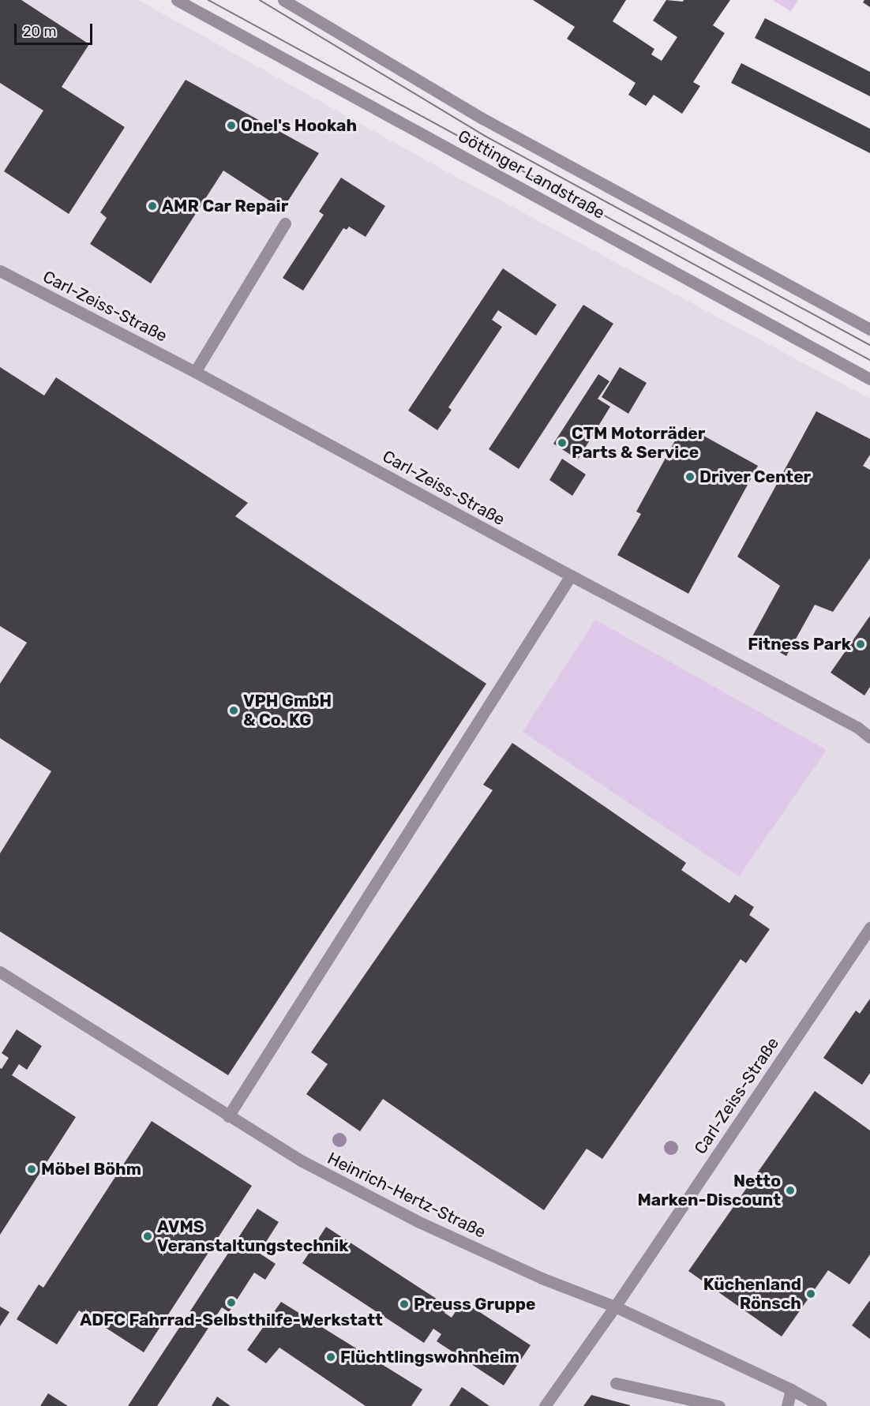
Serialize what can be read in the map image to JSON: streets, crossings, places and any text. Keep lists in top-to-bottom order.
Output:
{
  "streets": {
    "street": ["Göttinger Landstraße", "Carl-Zeiss-Straße", "Heinrich-Hertz-Straße"]
  },
  "crossings": [
    ["Carl-Zeiss-Straße", "Heinrich-Hertz-Straße"]
  ],
  "places": [
    "Onel's Hookah",
    "AMR Car Repair",
    "CTM Motorräder Parts & Service",
    "Driver Center",
    "Fitness Park",
    "VPH GmbH & Co. KG",
    "Möbel Böhm",
    "Netto Marken-Discount",
    "AVMS Veranstaltungstechnik",
    "Küchenland Rönsch",
    "ADFC Fahrrad-Selbsthilfe-Werkstatt",
    "Preuss Gruppe",
    "Flüchtlingswohnheim"
  ],
  "scale_bar": "20 m"
}
